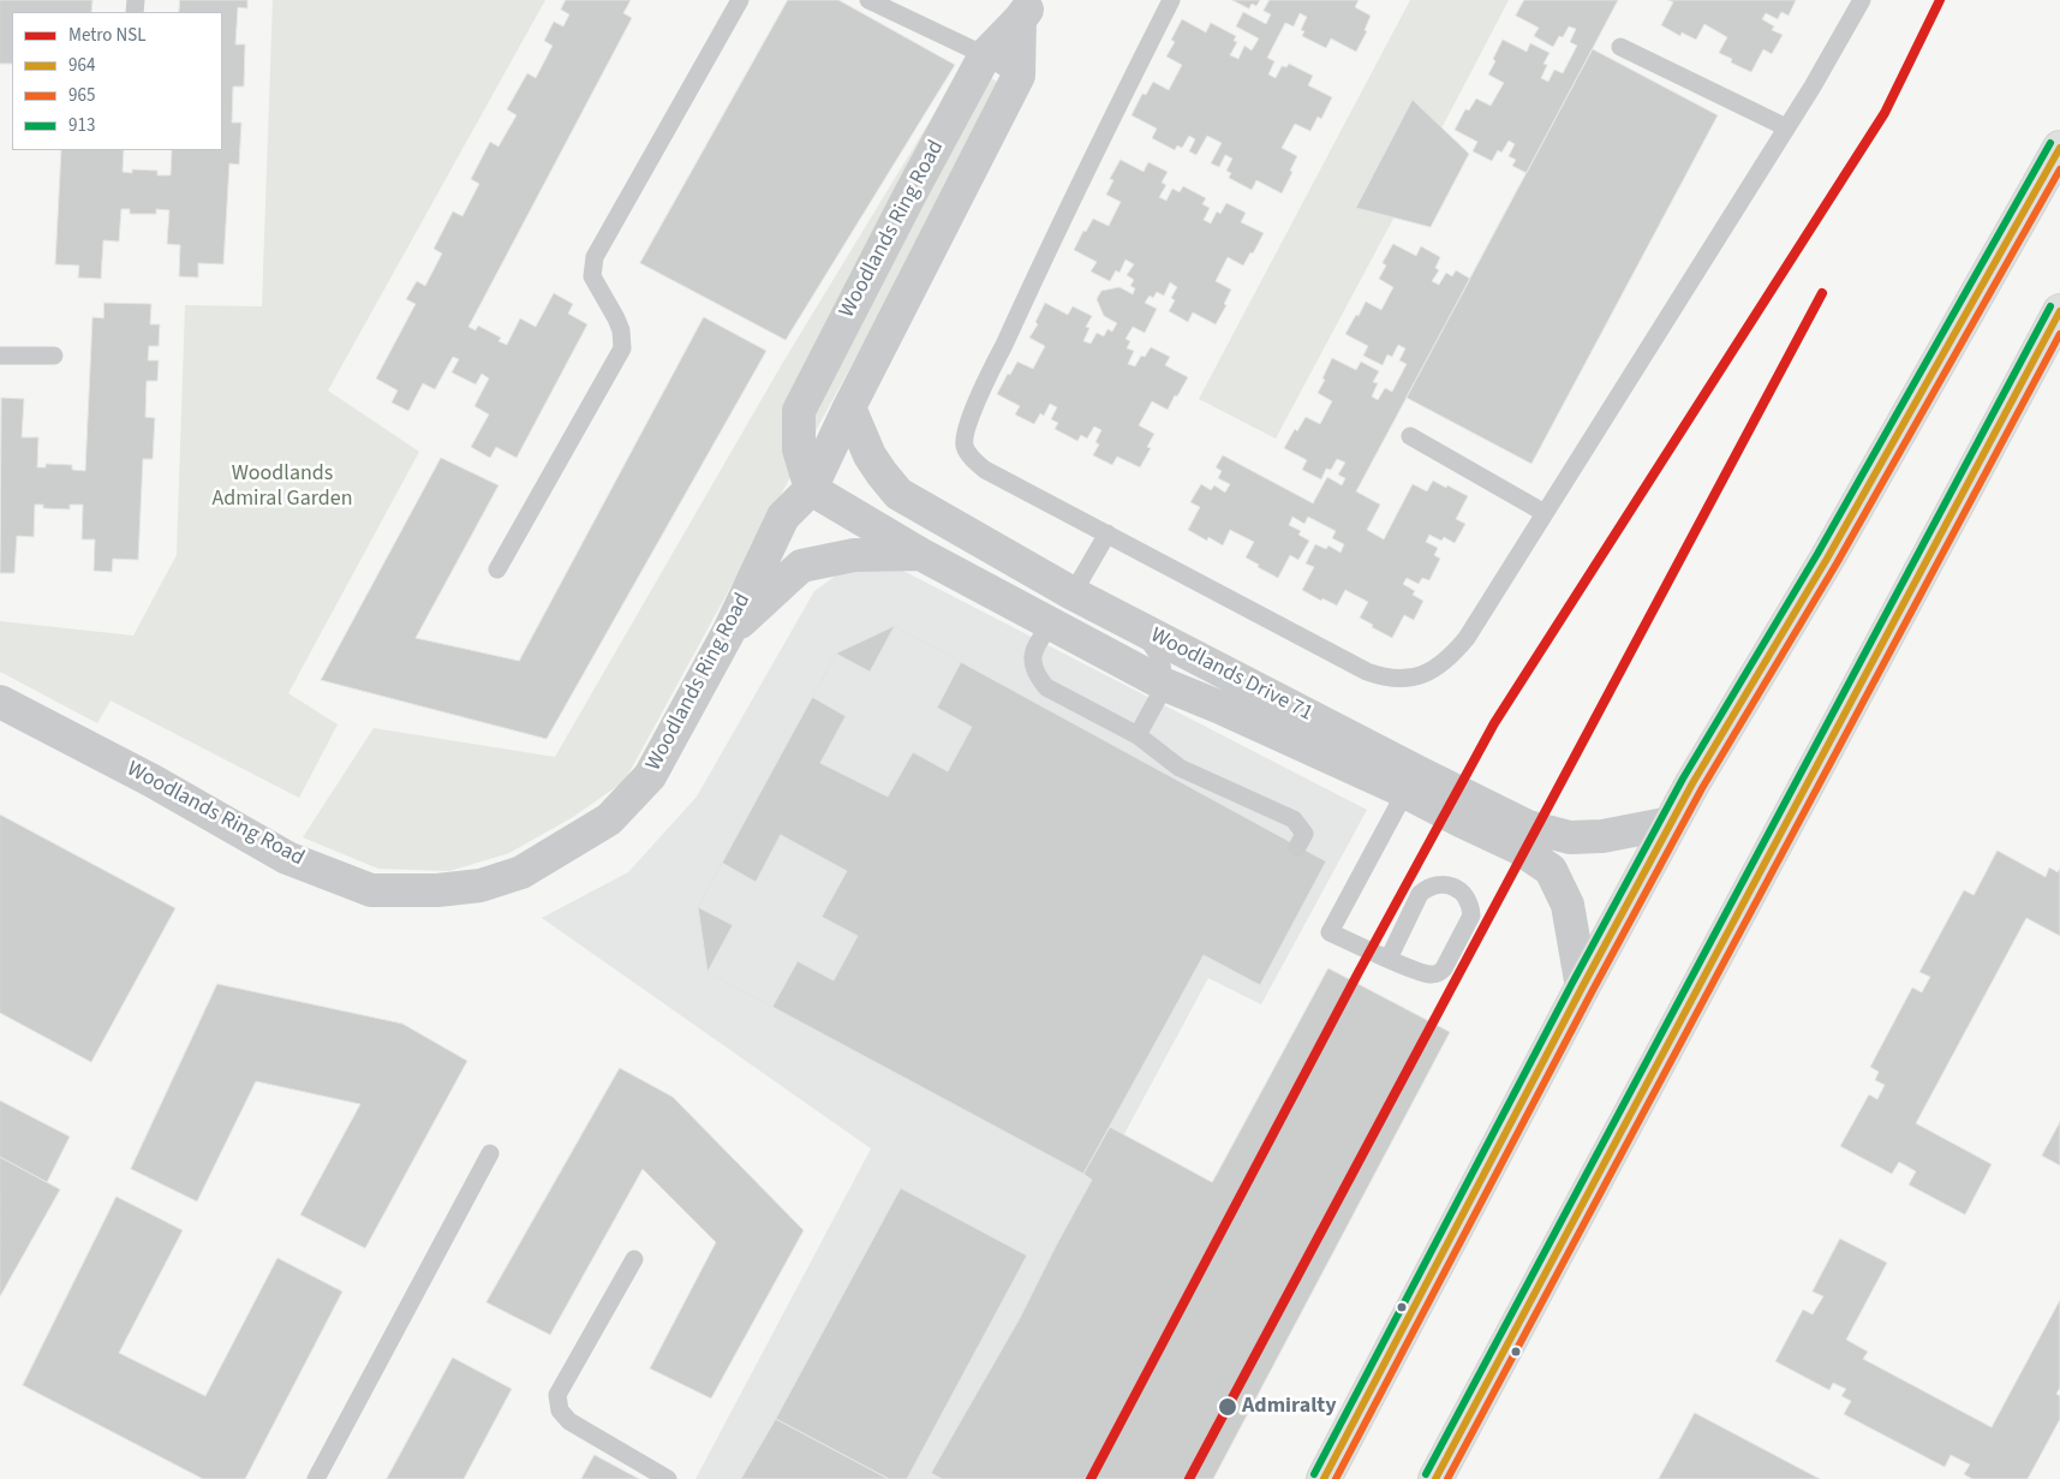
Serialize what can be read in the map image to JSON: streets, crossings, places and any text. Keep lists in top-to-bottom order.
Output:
{
  "streets": {
    "street": ["Woodlands Ring Road", "Woodlands Drive 71"]
  },
  "crossings": [
    ["Woodlands Ring Road", "Woodlands Drive 71"]
  ],
  "parks": ["Woodlands Admiral Garden"],
  "places": ["Admiralty"],
  "lines": [
    "metro line NSL",
    "transit line 913",
    "transit line 964",
    "transit line 965"
  ],
  "legend": [
    "Metro NSL",
    "964",
    "965",
    "913"
  ]
}
